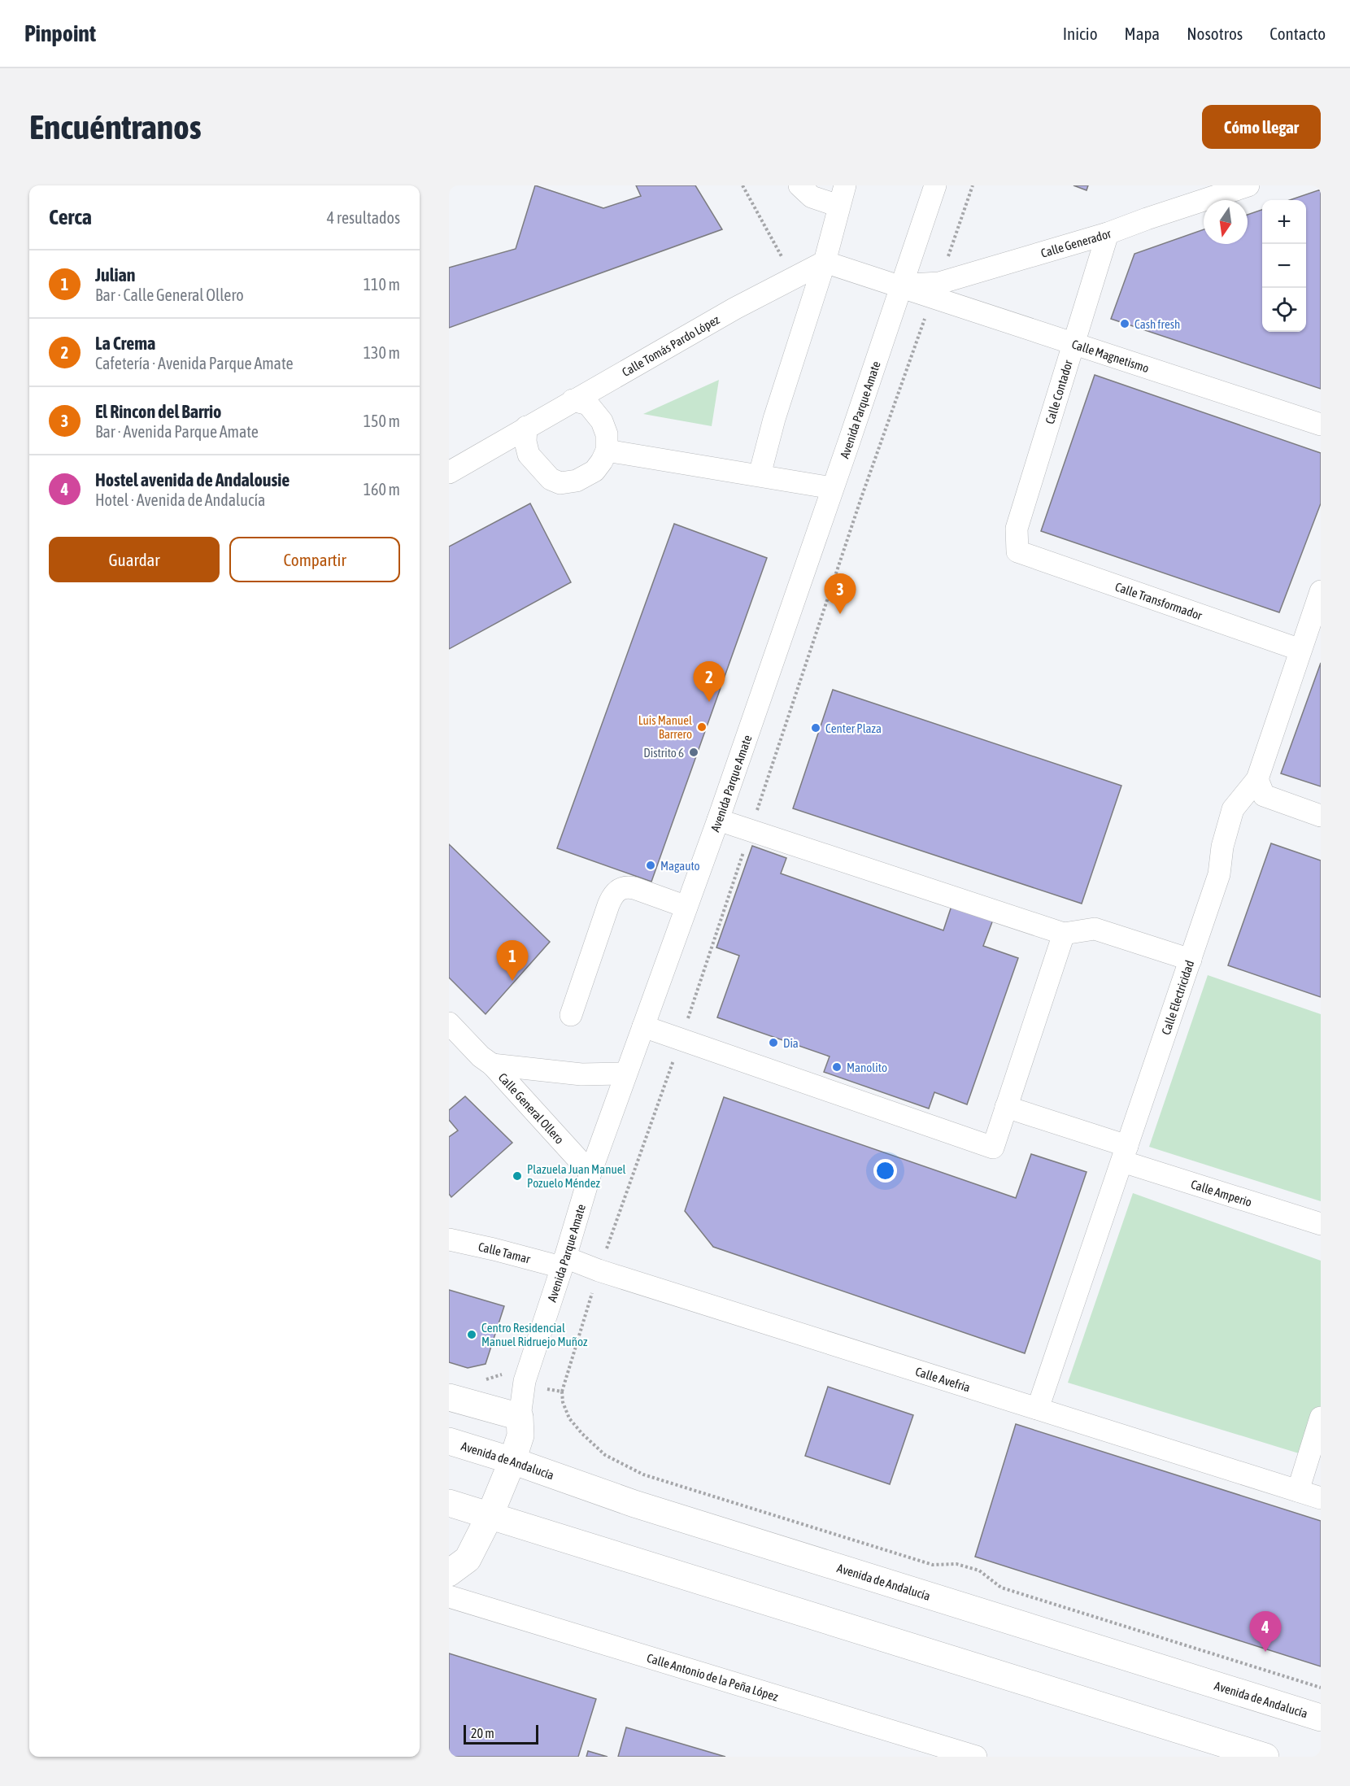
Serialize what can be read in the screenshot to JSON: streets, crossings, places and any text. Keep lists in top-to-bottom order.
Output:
{
  "streets": {
    "main road": ["Avenida de Andalucía"],
    "street": [
      "Calle Generador",
      "Calle Tomás Pardo López",
      "Calle Magnetismo",
      "Calle Contador",
      "Avenida Parque Amate",
      "Calle Transformador",
      "Calle Electricidad",
      "Calle General Ollero",
      "Calle Amperio",
      "Calle Tamar",
      "Calle Avefria",
      "Calle Antonio de la Peña López"
    ]
  },
  "crossings": [
    ["Calle Generador", "Calle Magnetismo"],
    ["Calle Generador", "Calle Contador"],
    ["Calle Tomás Pardo López", "Calle Magnetismo"],
    ["Calle Magnetismo", "Calle Contador"],
    ["Calle Magnetismo", "Avenida Parque Amate"],
    ["Calle Contador", "Calle Transformador"],
    ["Avenida Parque Amate", "Calle General Ollero"],
    ["Avenida Parque Amate", "Calle Tamar"],
    ["Avenida Parque Amate", "Calle Avefria"],
    ["Calle Transformador", "Calle Electricidad"],
    ["Calle Electricidad", "Calle Amperio"],
    ["Calle Electricidad", "Calle Avefria"],
    ["Calle Tamar", "Calle Avefria"]
  ],
  "places": [
    "Cash fresh",
    "Luis Manuel Barrero",
    "Center Plaza",
    "Distrito 6",
    "Magauto",
    "Dia",
    "Manolito",
    "Plazuela Juan Manuel Pozuelo Méndez",
    "Centro Residencial Manuel Ridruejo Muñoz"
  ],
  "scale_bar": "20 m",
  "north": "bottom",
  "page": {
    "header": "Pinpoint",
    "nav": [
      "Inicio",
      "Mapa",
      "Nosotros",
      "Contacto"
    ],
    "buttons": [
      "Cómo llegar",
      ["Guardar", "Compartir"]
    ],
    "title": "Encuéntranos",
    "heading": ["Cerca", "4 resultados"],
    "map_buttons": ["+", "−"],
    "list": [
      {
        "mark": "1",
        "name": "Julian",
        "note": "Bar · Calle General Ollero",
        "value": "110 m"
      },
      {
        "mark": "2",
        "name": "La Crema",
        "note": "Cafetería · Avenida Parque Amate",
        "value": "130 m"
      },
      {
        "mark": "3",
        "name": "El Rincon del Barrio",
        "note": "Bar · Avenida Parque Amate",
        "value": "150 m"
      },
      {
        "mark": "4",
        "name": "Hostel avenida de Andalousie",
        "note": "Hotel · Avenida de Andalucía",
        "value": "160 m"
      }
    ],
    "pins": [
      "3",
      "2",
      "1",
      "4"
    ],
    "scale": "20 m"
  }
}
